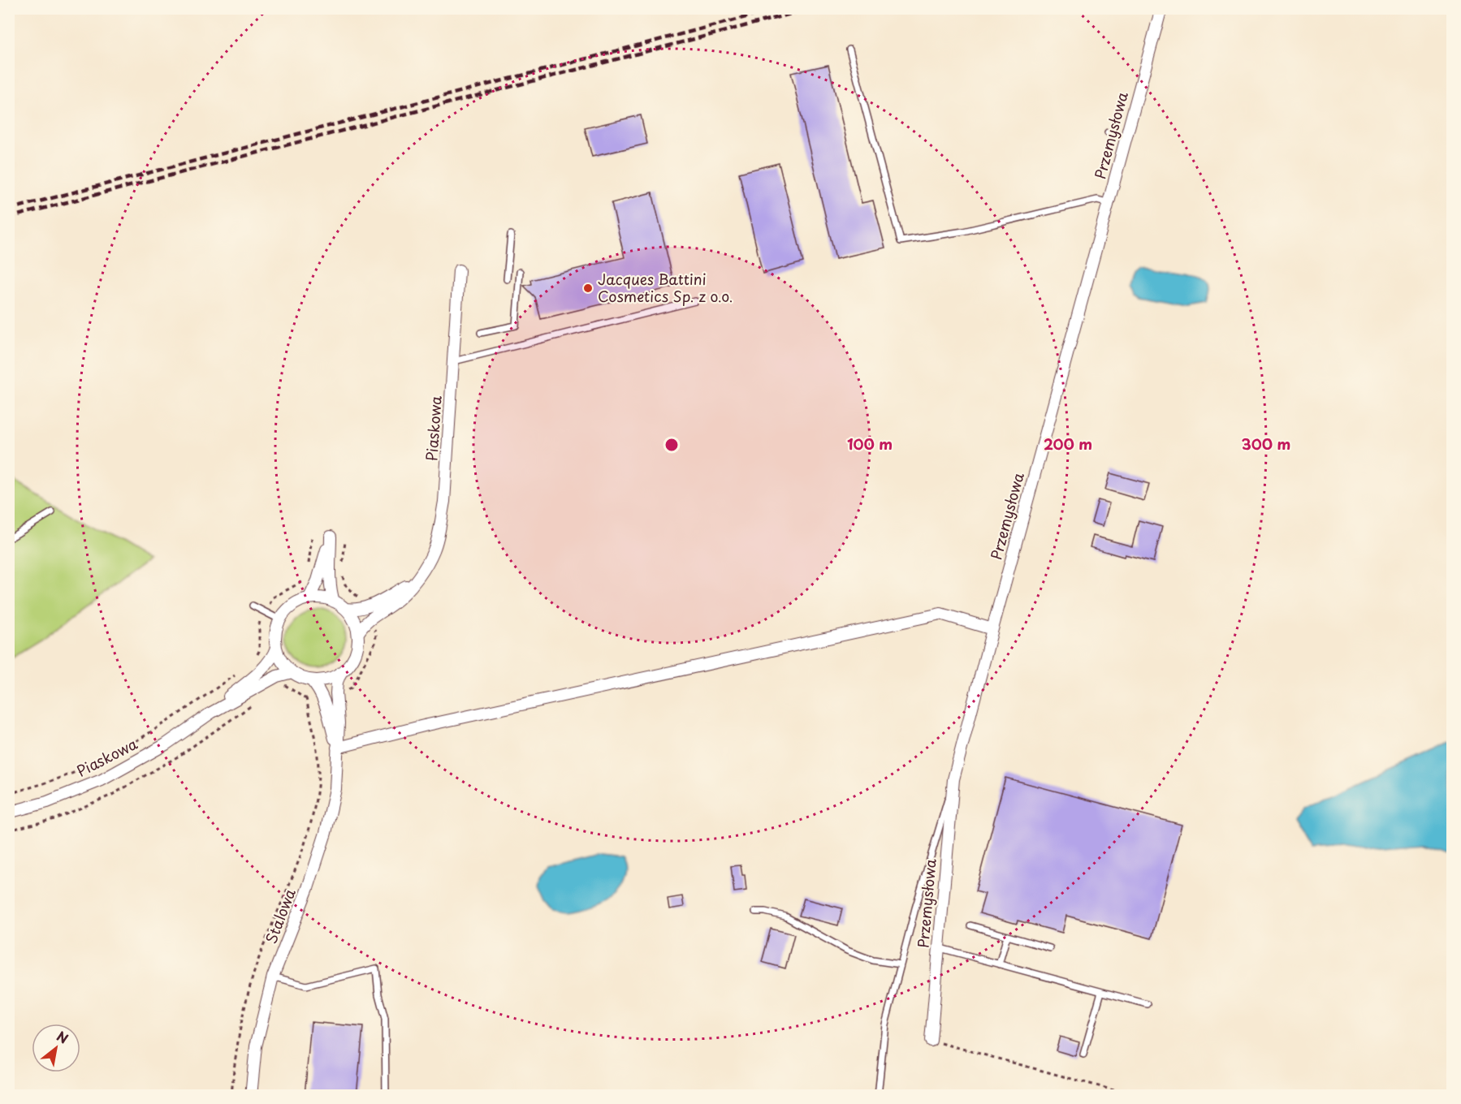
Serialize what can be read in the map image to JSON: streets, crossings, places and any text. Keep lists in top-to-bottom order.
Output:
{
  "streets": {
    "street": ["Przemysłowa", "Piaskowa", "Stalowa"]
  },
  "crossings": [
    ["Piaskowa", "Stalowa"]
  ],
  "places": ["Jacques Battini Cosmetics Sp. z o.o."],
  "north": "top right",
  "rings": ["100 m", "200 m", "300 m"]
}
